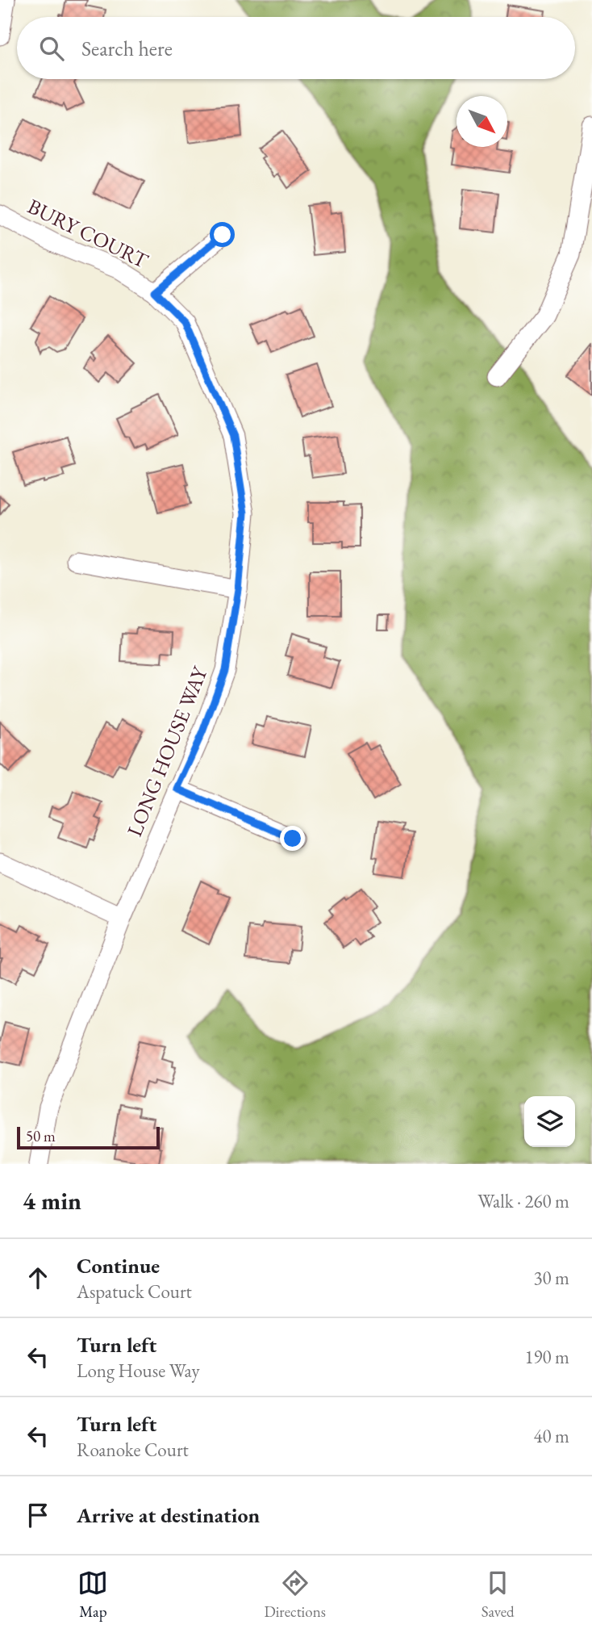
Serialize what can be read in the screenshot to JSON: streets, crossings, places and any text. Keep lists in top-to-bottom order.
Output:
{
  "streets": {
    "street": ["BURY COURT", "LONG HOUSE WAY"]
  },
  "crossings": [
    ["BURY COURT", "LONG HOUSE WAY"]
  ],
  "scale_bar": "50 m",
  "north": "bottom right",
  "page": {
    "search": "Search here",
    "scale": "50 m",
    "heading": ["4 min", "Walk · 260 m"],
    "list": [
      ["Continue", "Aspatuck Court", "30 m"],
      ["Turn left", "Long House Way", "190 m"],
      ["Turn left", "Roanoke Court", "40 m"],
      "Arrive at destination"
    ],
    "nav": ["Map", "Directions", "Saved"]
  }
}
